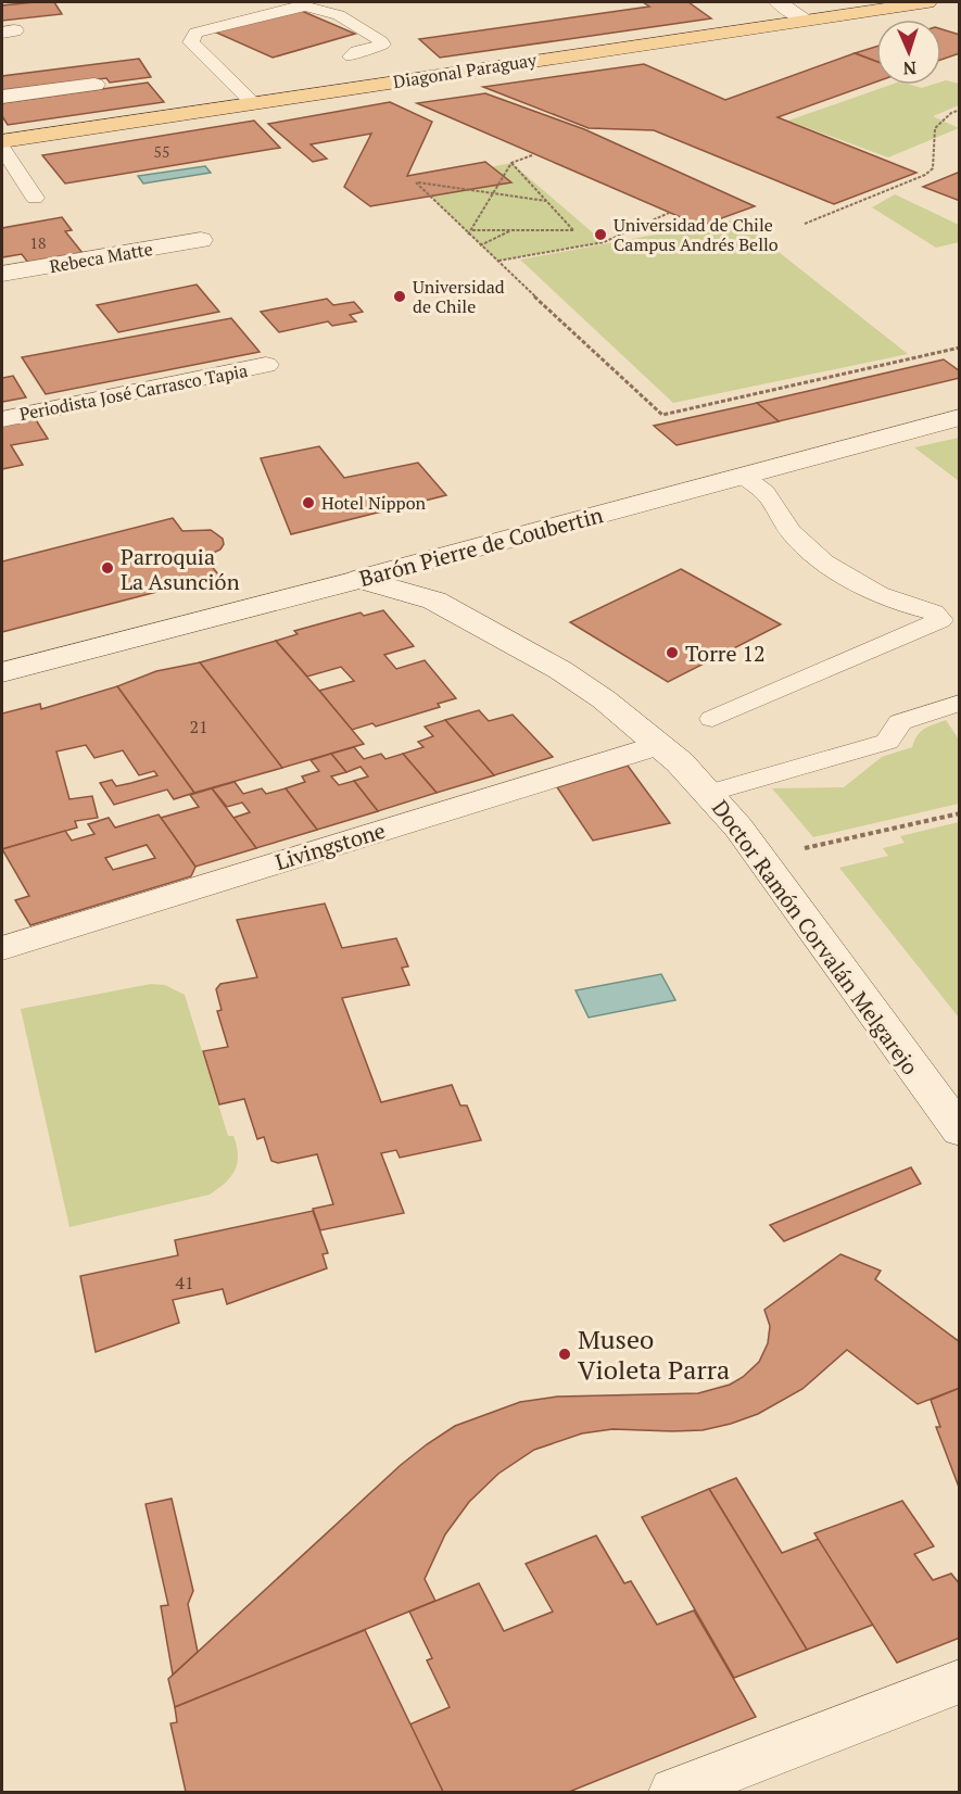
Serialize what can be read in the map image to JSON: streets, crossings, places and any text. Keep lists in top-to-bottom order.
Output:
{
  "streets": {
    "main road": ["Diagonal Paraguay"],
    "street": [
      "Rebeca Matte",
      "Periodista José Carrasco Tapia",
      "Barón Pierre de Coubertin",
      "Livingstone",
      "Doctor Ramón Corvalán Melgarejo"
    ]
  },
  "crossings": [
    ["Barón Pierre de Coubertin", "Doctor Ramón Corvalán Melgarejo"],
    ["Livingstone", "Doctor Ramón Corvalán Melgarejo"]
  ],
  "places": [
    "Universidad de Chile Campus Andrés Bello",
    "Universidad de Chile",
    "Hotel Nippon",
    "Parroquia La Asunción",
    "Torre 12",
    "Museo Violeta Parra"
  ],
  "house_numbers": [
    "55",
    "18",
    "21",
    "41"
  ],
  "north": "bottom"
}
